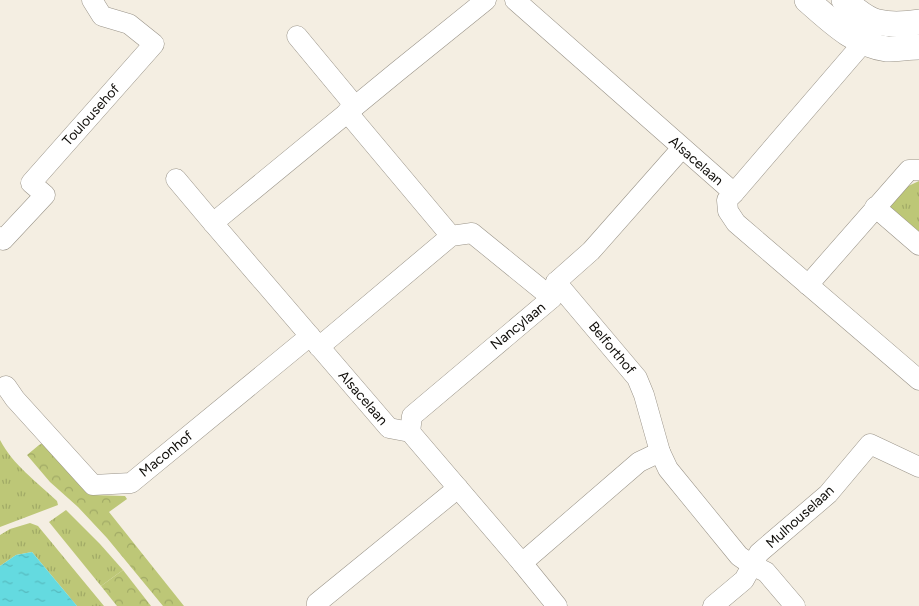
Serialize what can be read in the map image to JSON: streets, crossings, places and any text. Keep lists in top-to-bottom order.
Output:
{
  "streets": {
    "street": [
      "Toulousehof",
      "Alsacelaan",
      "Nancylaan",
      "Belforthof",
      "Maconhof",
      "Mulhouselaan"
    ]
  },
  "crossings": [
    ["Alsacelaan", "Nancylaan"],
    ["Alsacelaan", "Maconhof"],
    ["Nancylaan", "Belforthof"],
    ["Belforthof", "Mulhouselaan"]
  ]
}
